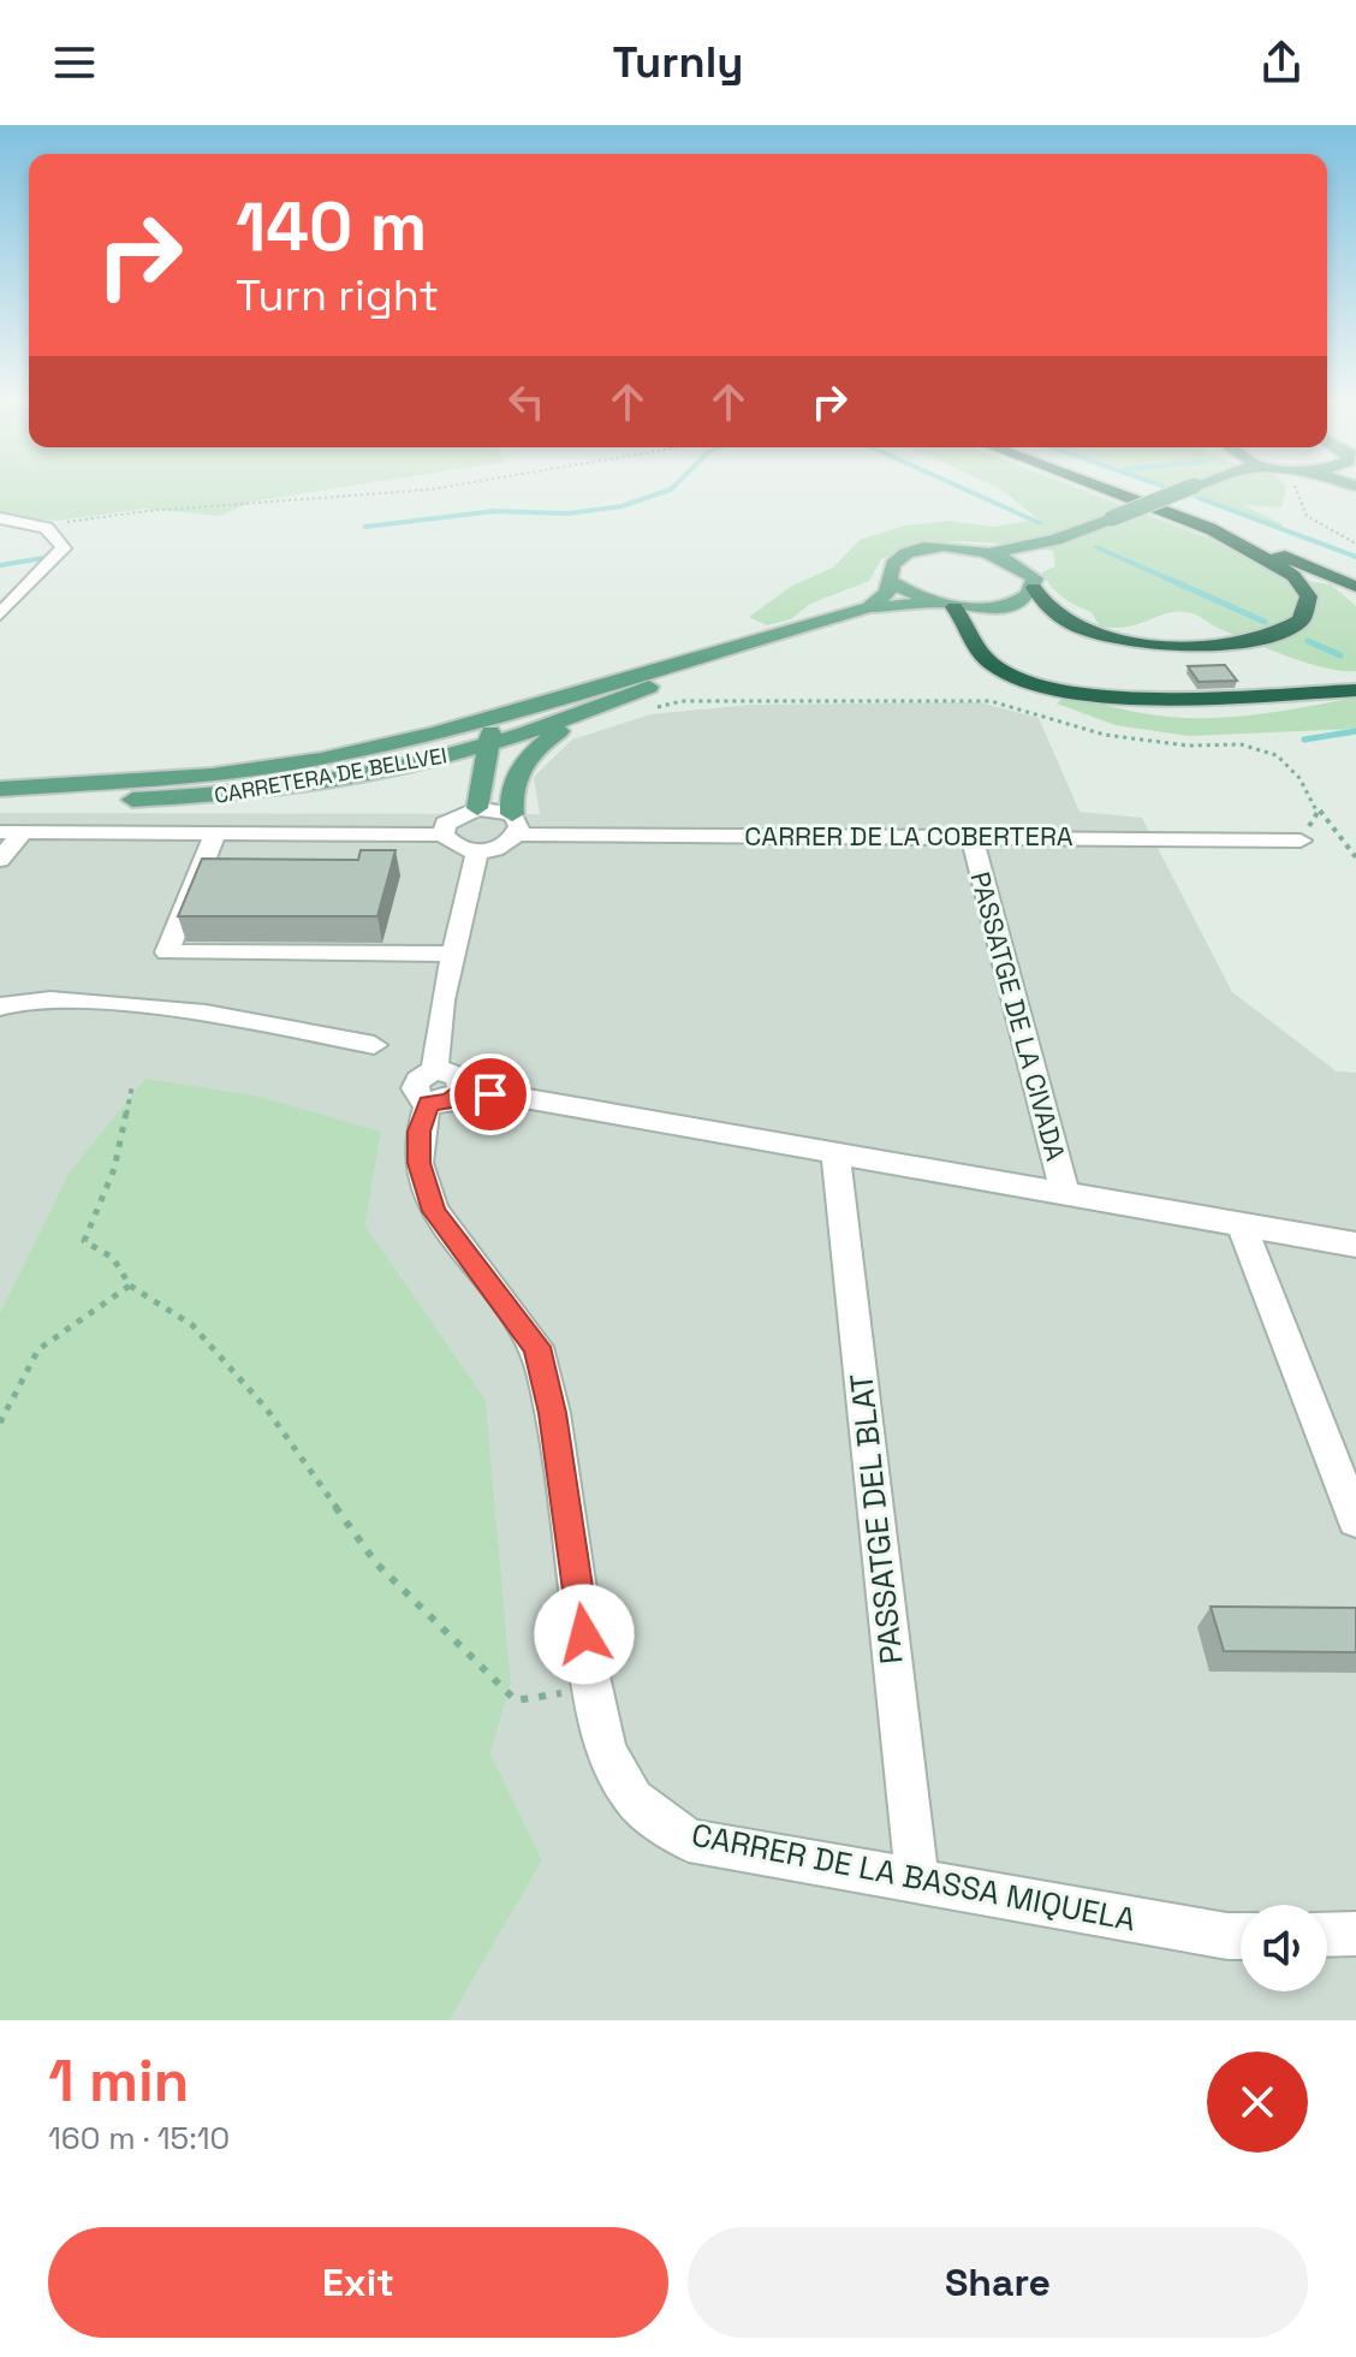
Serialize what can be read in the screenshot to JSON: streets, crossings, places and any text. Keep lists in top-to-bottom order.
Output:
{
  "streets": {
    "main road": ["CARRETERA DE BELLVEI"],
    "street": [
      "CARRER DE LA COBERTERA",
      "PASSATGE DE LA CIVADA",
      "PASSATGE DEL BLAT",
      "CARRER DE LA BASSA MIQUELA"
    ]
  },
  "crossings": [
    ["CARRER DE LA COBERTERA", "PASSATGE DE LA CIVADA"],
    ["PASSATGE DEL BLAT", "CARRER DE LA BASSA MIQUELA"]
  ],
  "page": {
    "header": "Turnly",
    "turn": ["140 m", "Turn right"],
    "heading": ["1 min", "160 m · 15:10"],
    "buttons": ["Exit", "Share"]
  }
}
